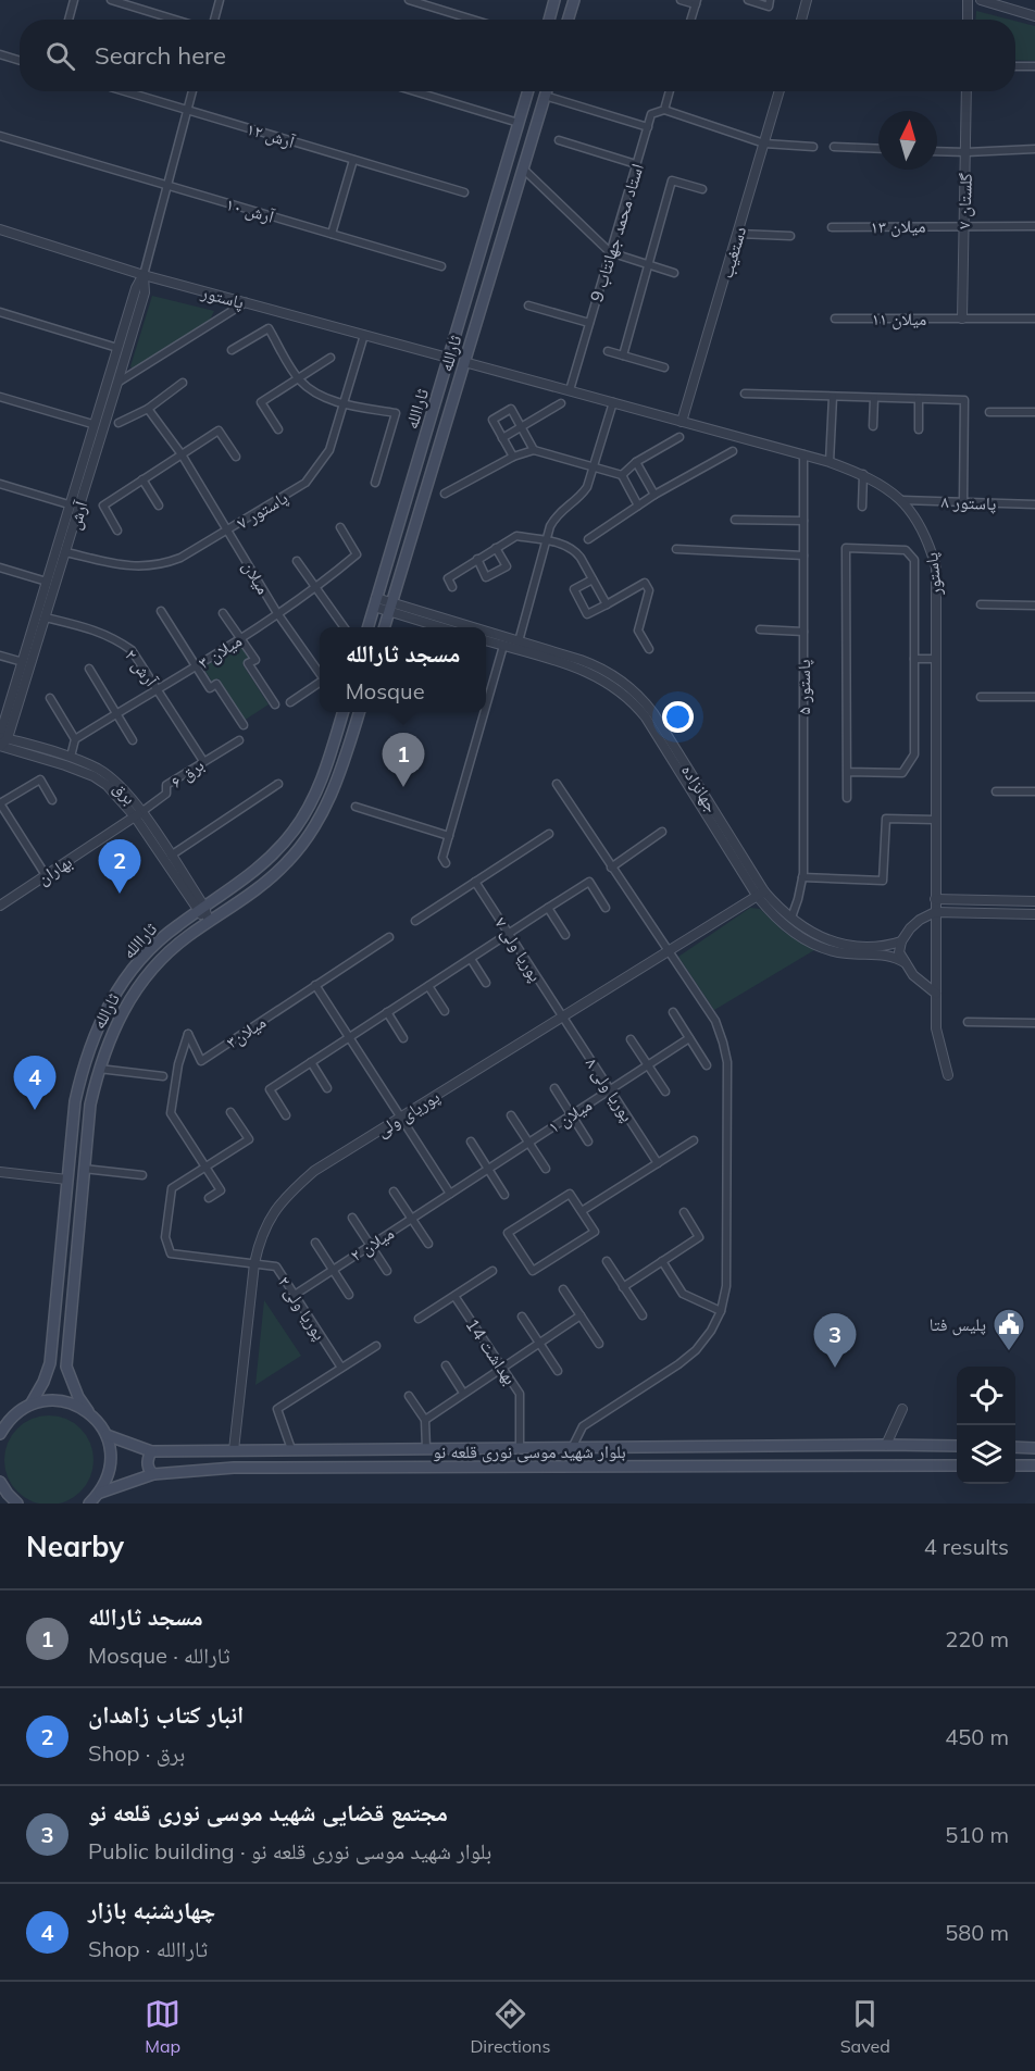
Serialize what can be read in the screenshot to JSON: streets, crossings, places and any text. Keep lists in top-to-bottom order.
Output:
{
  "streets": {
    "main road": ["ثارالله", "ثاراالله", "بلوار شهید موسی نوری قلعه نو"],
    "street": [
      "آرش ۱۲",
      "گلستان ۷",
      "آرش ۱۰",
      "میلان ۱۳",
      "استاد محمد جهانتاب 9",
      "دستغیب",
      "پاستور",
      "میلان ۱۱",
      "پاستور ۸",
      "پاستور ۷",
      "آرش",
      "میلان",
      "میلان ۳",
      "آرش ۲",
      "پاستور ۵",
      "برق ۶",
      "جهانزاده",
      "برق",
      "بهاران",
      "پوریا ولی ۷",
      "میلان۳",
      "پوریا ولی ۸",
      "پوریای ولی",
      "میلان ۱",
      "میلان ۲",
      "پوریا ولی ۲",
      "بهداشت 14"
    ]
  },
  "crossings": [
    ["آرش ۱۲", "آرش"],
    ["گلستان ۷", "میلان ۱۳"],
    ["گلستان ۷", "میلان ۱۱"],
    ["آرش ۱۰", "آرش"],
    ["استاد محمد جهانتاب 9", "پاستور"],
    ["دستغیب", "پاستور"],
    ["پاستور", "ثارالله"],
    ["پاستور", "ثاراالله"],
    ["پاستور", "پاستور ۸"],
    ["پاستور", "پاستور ۷"],
    ["پاستور", "آرش"],
    ["پاستور", "پاستور ۵"],
    ["ثارالله", "جهانزاده"],
    ["ثارالله", "بلوار شهید موسی نوری قلعه نو"],
    ["ثاراالله", "جهانزاده"],
    ["ثاراالله", "برق"],
    ["پاستور ۷", "آرش"],
    ["پاستور ۷", "میلان"],
    ["آرش", "آرش ۲"],
    ["آرش", "برق"],
    ["میلان", "میلان ۳"],
    ["میلان ۳", "آرش ۲"],
    ["آرش ۲", "برق ۶"],
    ["پاستور ۵", "جهانزاده"],
    ["برق ۶", "برق"],
    ["برق ۶", "بهاران"],
    ["جهانزاده", "پوریای ولی"],
    ["برق", "بهاران"],
    ["پوریا ولی ۷", "پوریا ولی ۸"],
    ["پوریا ولی ۷", "پوریای ولی"],
    ["میلان۳", "پوریا ولی ۲"],
    ["پوریا ولی ۸", "پوریای ولی"],
    ["پوریا ولی ۸", "میلان ۱"],
    ["پوریای ولی", "پوریا ولی ۲"],
    ["پوریای ولی", "بلوار شهید موسی نوری قلعه نو"],
    ["میلان ۱", "میلان ۲"],
    ["میلان ۲", "پوریا ولی ۲"],
    ["بهداشت 14", "بلوار شهید موسی نوری قلعه نو"]
  ],
  "places": {
    "public building": ["پلیس فتا"]
  },
  "north": "top",
  "page": {
    "search": "Search here",
    "popup": ["مسجد ثارالله", "Mosque"],
    "pins": [
      "1",
      "2",
      "4",
      "3"
    ],
    "heading": ["Nearby", "4 results"],
    "list": [
      {
        "mark": "1",
        "name": "مسجد ثارالله",
        "note": "Mosque · ثارالله",
        "value": "220 m"
      },
      {
        "mark": "2",
        "name": "انبار کتاب زاهدان",
        "note": "Shop · برق",
        "value": "450 m"
      },
      {
        "mark": "3",
        "name": "مجتمع قضایی شهید موسی نوری قلعه نو",
        "note": "Public building · بلوار شهید موسی نوری قلعه نو",
        "value": "510 m"
      },
      {
        "mark": "4",
        "name": "چهارشنبه بازار",
        "note": "Shop · ثاراالله",
        "value": "580 m"
      }
    ],
    "nav": ["Map", "Directions", "Saved"]
  }
}
